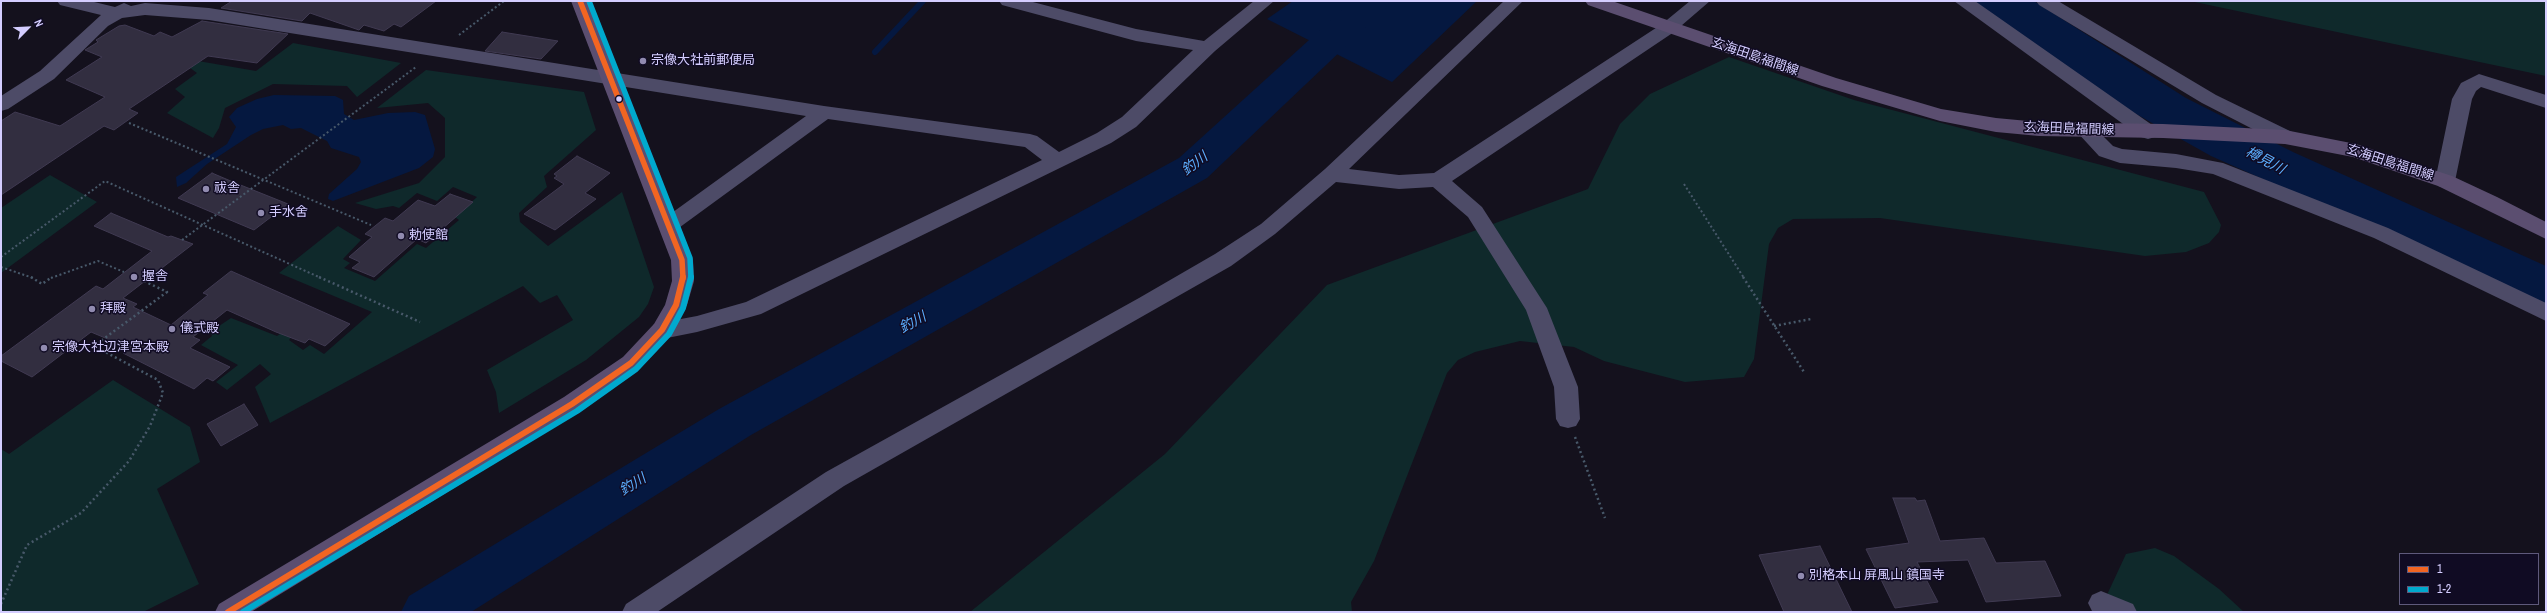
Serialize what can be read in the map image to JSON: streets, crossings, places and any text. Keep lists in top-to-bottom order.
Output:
{
  "streets": {
    "main road": ["玄海田島福間線"]
  },
  "water": ["樽見川", "釣川"],
  "places": [
    "宗像大社前郵便局",
    "祓舎",
    "手水舍",
    "勅使館",
    "握舎",
    "拜殿",
    "儀式殿",
    "宗像大社辺津宮本殿",
    "別格本山 屏風山 鎮国寺"
  ],
  "lines": ["transit line 1", "transit line 1-2"],
  "legend": ["1", "1-2"],
  "north": "top right"
}
